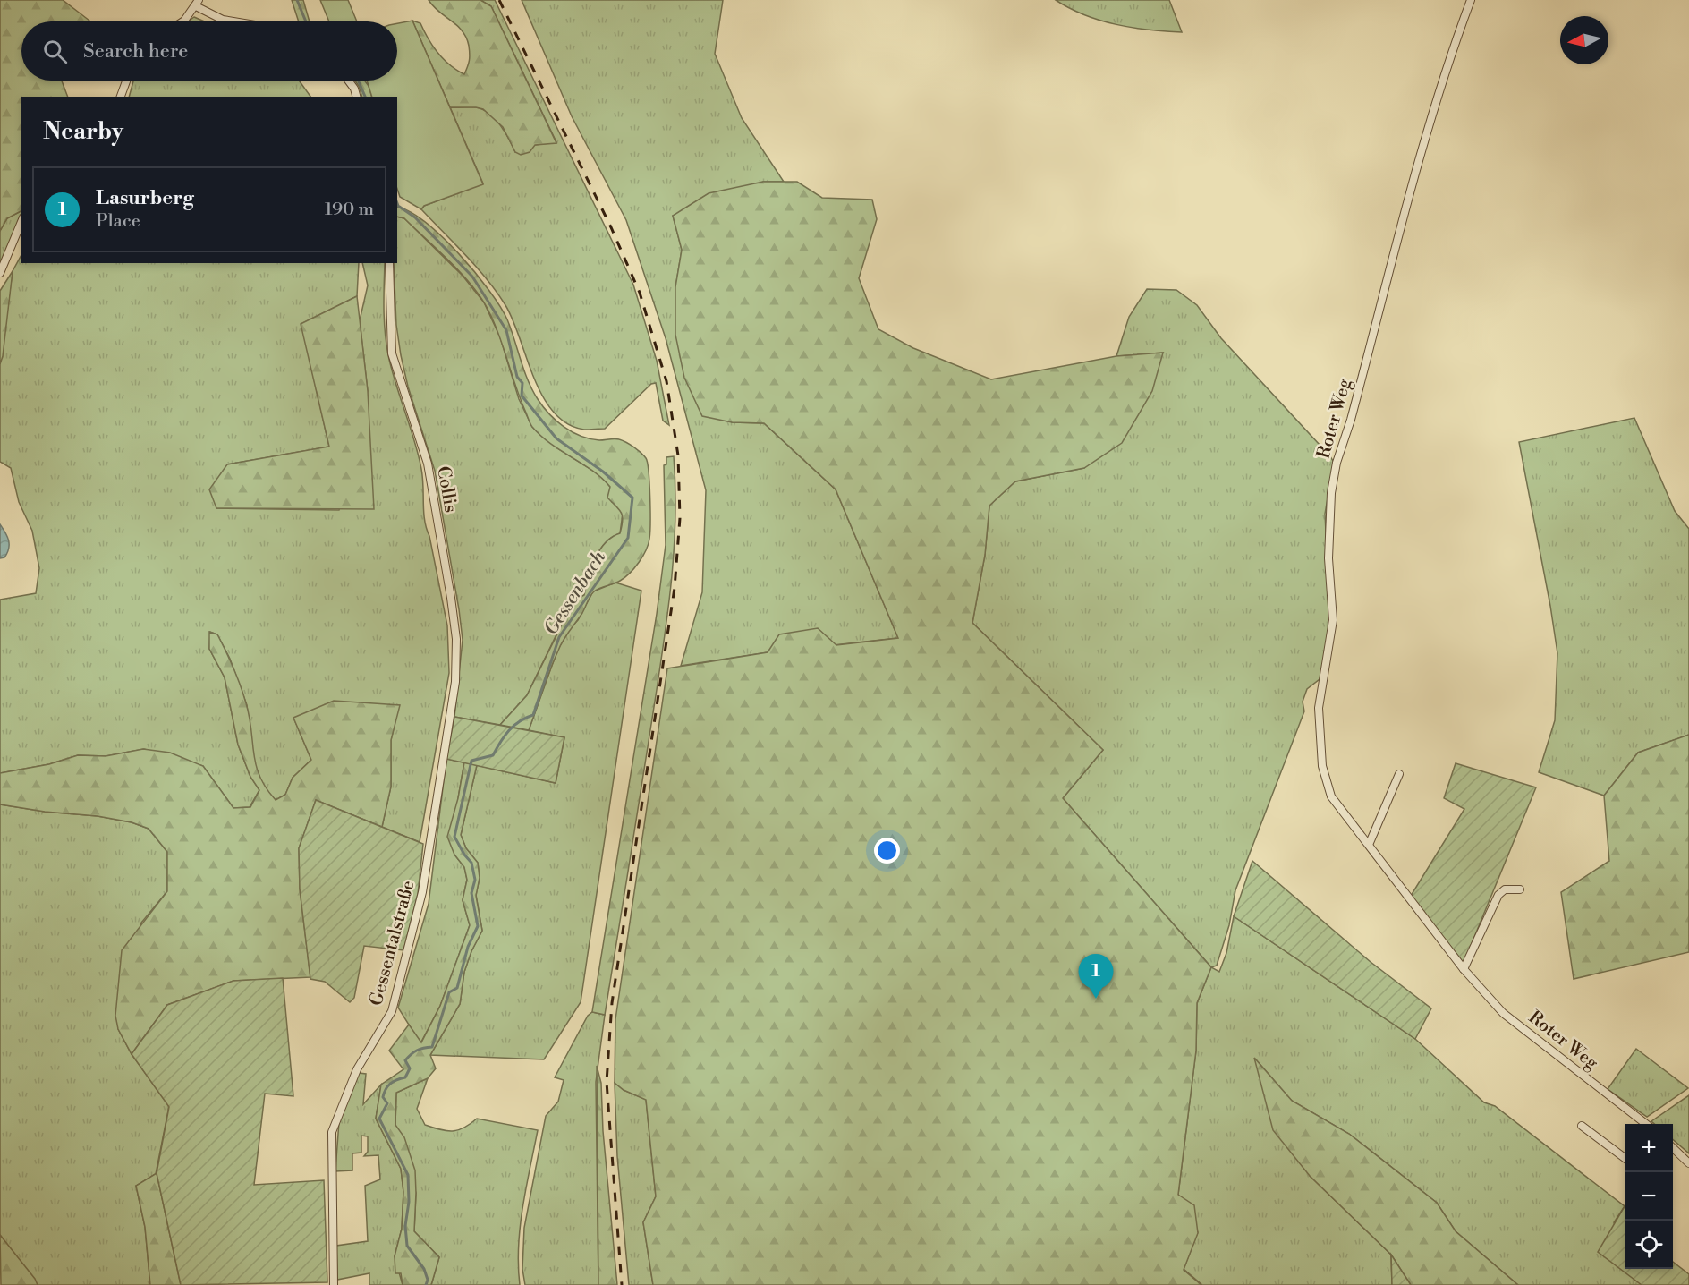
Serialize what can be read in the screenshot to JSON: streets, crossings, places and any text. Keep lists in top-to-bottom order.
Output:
{
  "streets": {
    "street": ["Roter Weg", "Collis", "Gessentalstraße"]
  },
  "crossings": [
    ["Collis", "Gessentalstraße"]
  ],
  "water": ["Gessenbach"],
  "north": "left",
  "page": {
    "search": "Search here",
    "heading": "Nearby",
    "list": [
      {
        "mark": "1",
        "name": "Lasurberg",
        "note": "Place",
        "value": "190 m"
      }
    ],
    "pins": "1",
    "map_buttons": ["+", "−"]
  }
}
